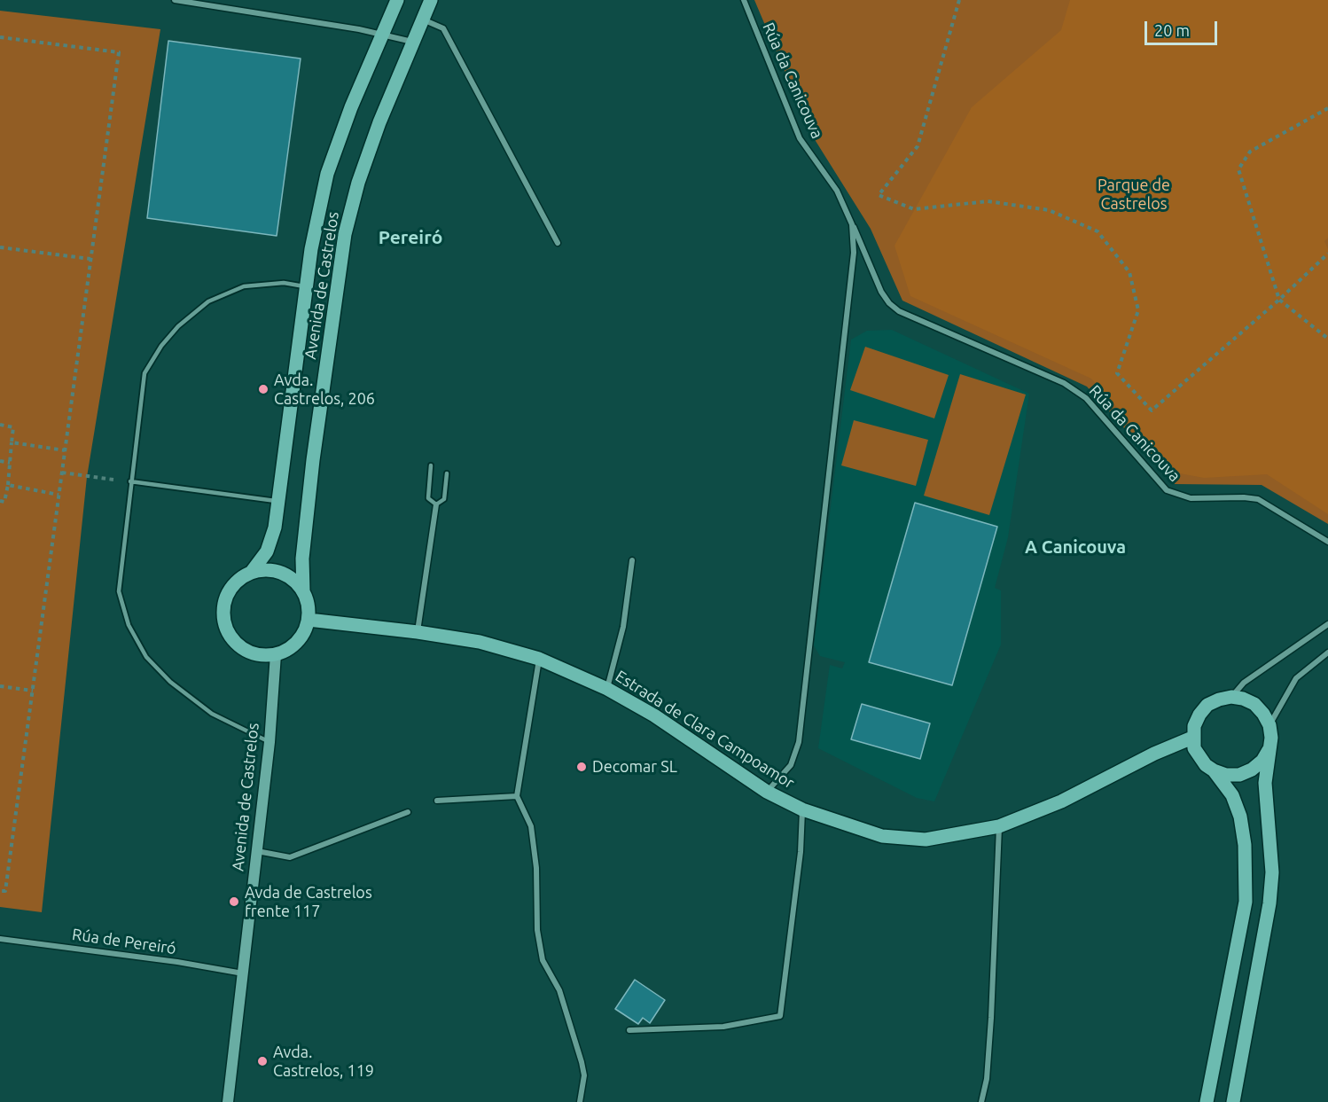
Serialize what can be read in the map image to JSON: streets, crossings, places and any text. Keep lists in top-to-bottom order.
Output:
{
  "streets": {
    "main road": ["Avenida de Castrelos", "Estrada de Clara Campoamor"],
    "street": ["Rúa da Canicouva", "Rúa de Pereiró"]
  },
  "crossings": [
    ["Rúa da Canicouva", "Estrada de Clara Campoamor"],
    ["Avenida de Castrelos", "Estrada de Clara Campoamor"],
    ["Avenida de Castrelos", "Rúa de Pereiró"]
  ],
  "districts": ["Pereiró", "A Canicouva"],
  "parks": ["Parque de Castrelos"],
  "places": [
    "Avda. Castrelos, 206",
    "Decomar SL",
    "Avda de Castrelos frente 117",
    "Avda. Castrelos, 119"
  ],
  "scale_bar": "20 m"
}
